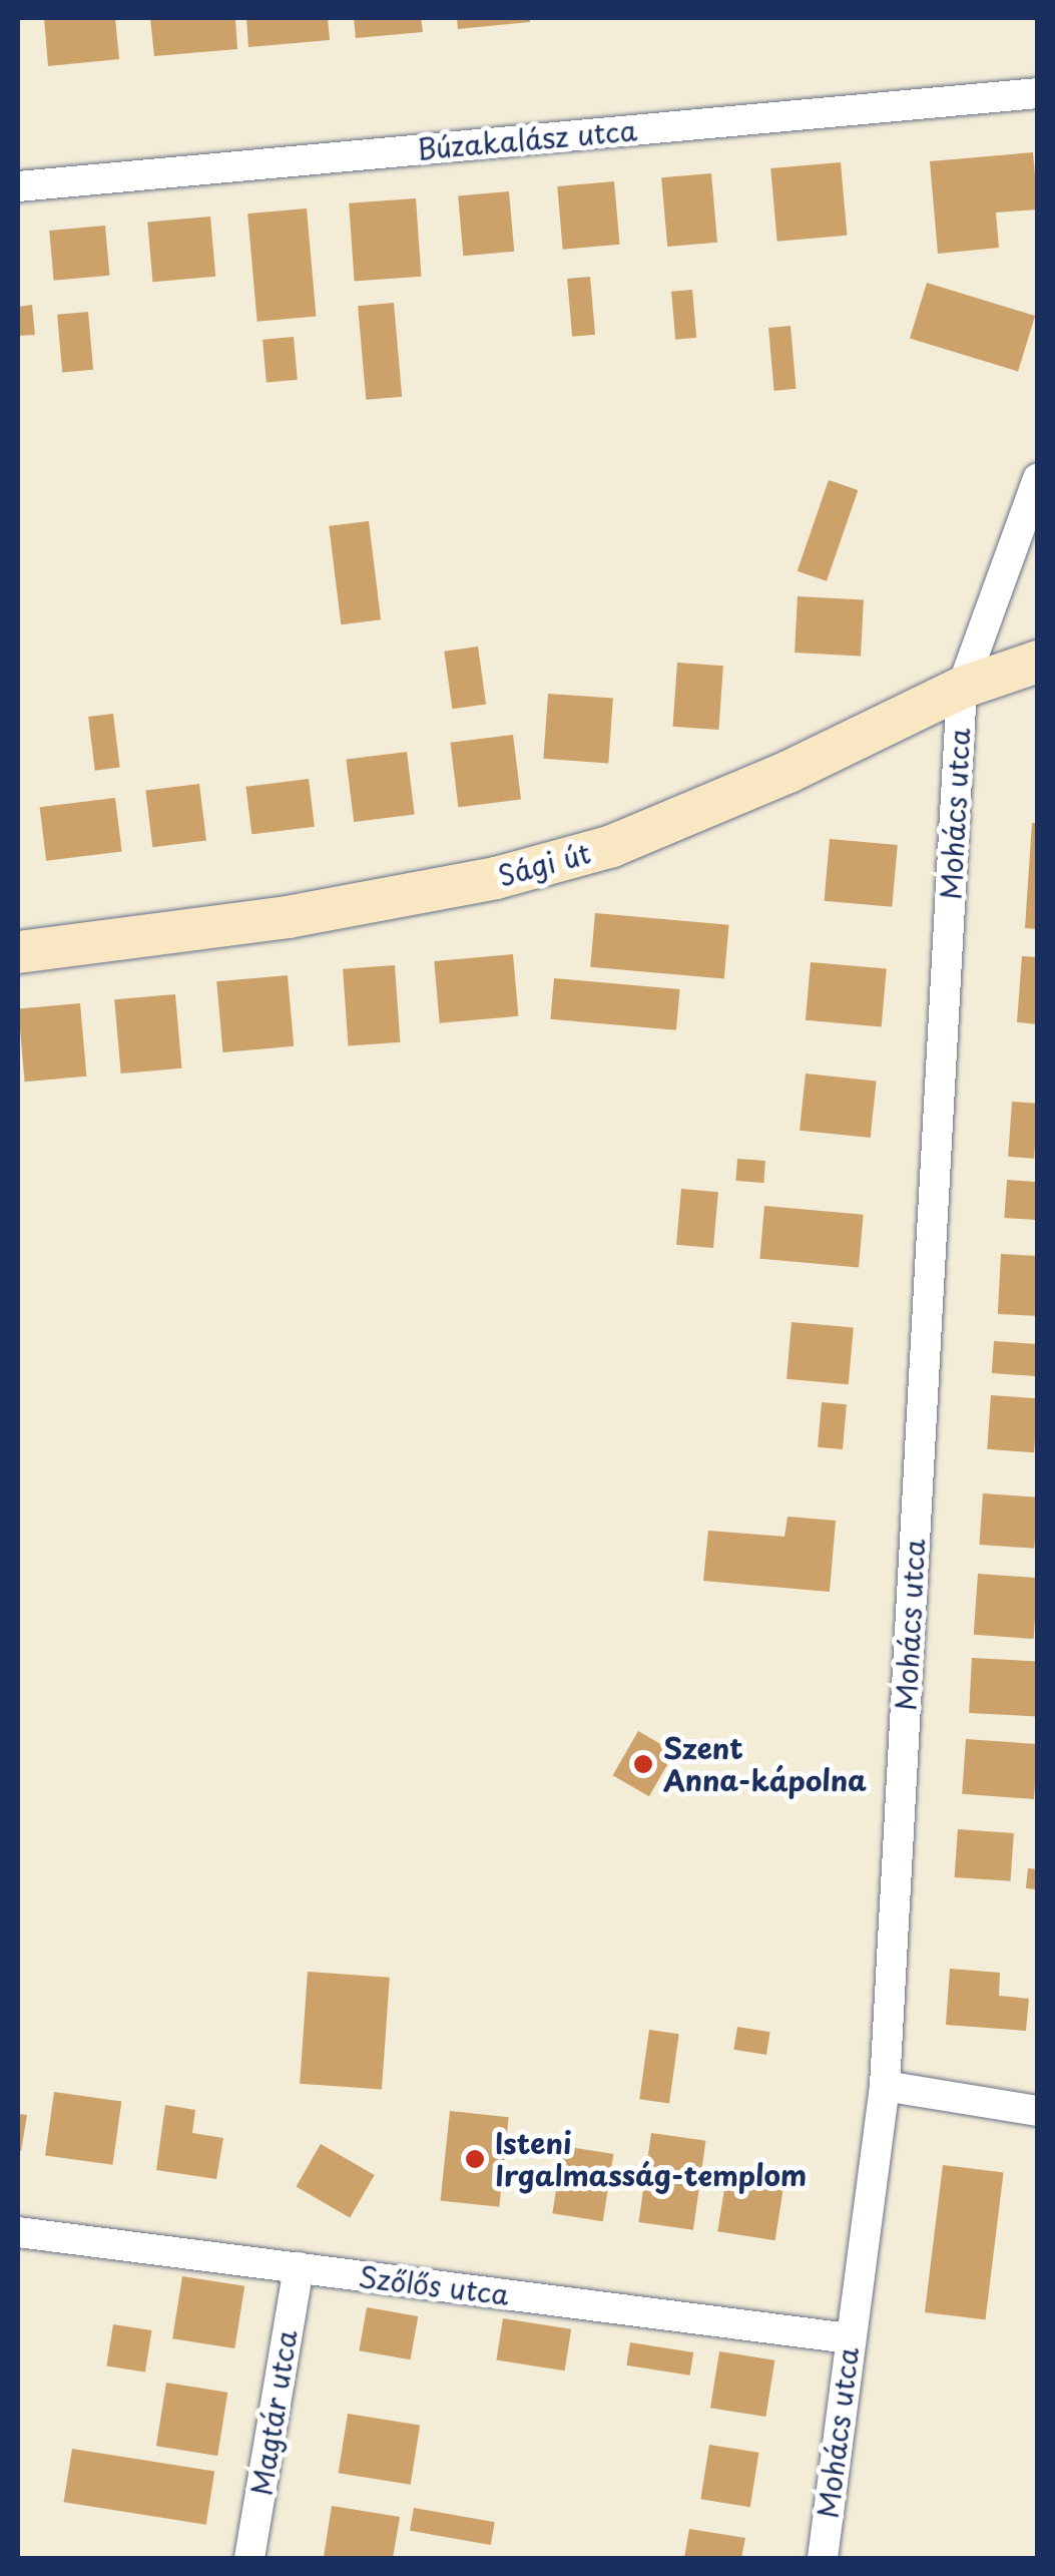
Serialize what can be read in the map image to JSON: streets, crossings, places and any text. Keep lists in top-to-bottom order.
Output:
{
  "streets": {
    "main road": ["Sági út"],
    "street": [
      "Búzakalász utca",
      "Mohács utca",
      "Szőlős utca",
      "Magtár utca"
    ]
  },
  "crossings": [
    ["Mohács utca", "Sági út"],
    ["Mohács utca", "Szőlős utca"],
    ["Szőlős utca", "Magtár utca"]
  ],
  "places": ["Szent Anna-kápolna", "Isteni Irgalmasság-templom"]
}
